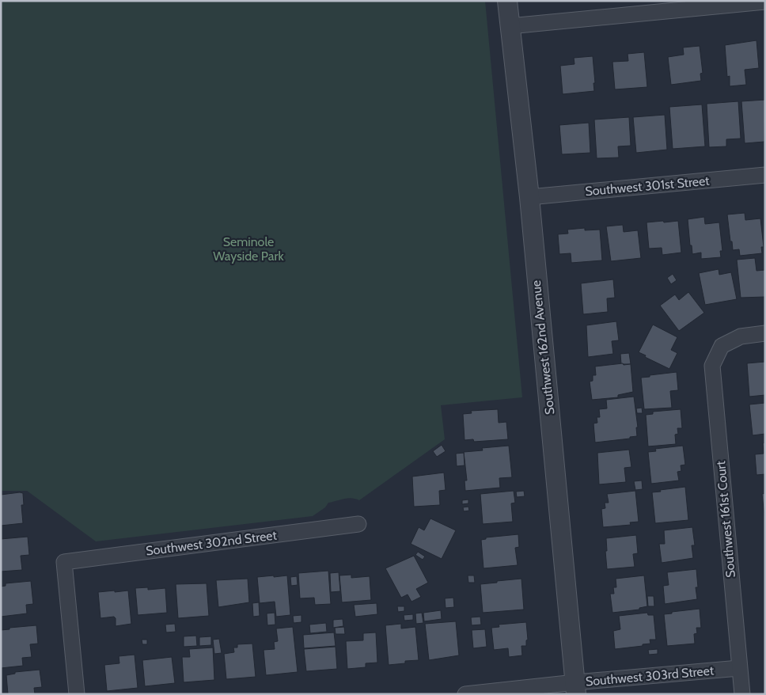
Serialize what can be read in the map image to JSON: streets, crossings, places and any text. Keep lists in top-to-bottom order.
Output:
{
  "streets": {
    "street": [
      "Southwest 301st Street",
      "Southwest 162nd Avenue",
      "Southwest 161st Court",
      "Southwest 302nd Street",
      "Southwest 303rd Street"
    ]
  },
  "crossings": [
    ["Southwest 301st Street", "Southwest 162nd Avenue"],
    ["Southwest 162nd Avenue", "Southwest 303rd Street"],
    ["Southwest 161st Court", "Southwest 303rd Street"]
  ],
  "parks": ["Seminole Wayside Park"]
}
